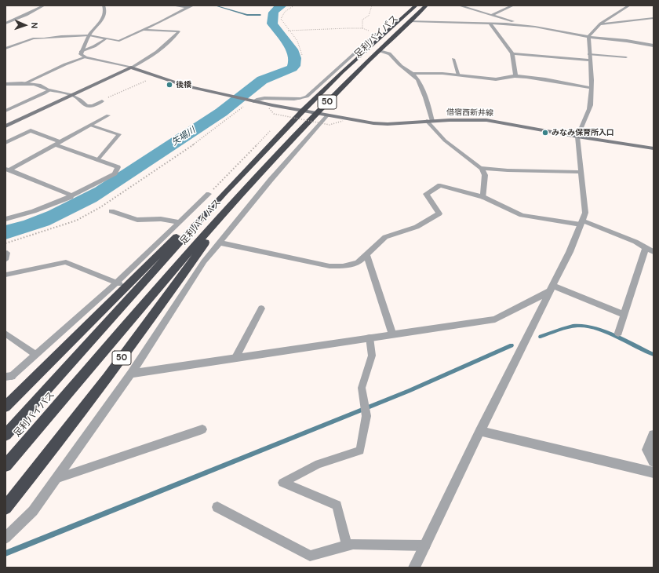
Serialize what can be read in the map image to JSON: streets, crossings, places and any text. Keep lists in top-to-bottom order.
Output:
{
  "streets": {
    "highway": ["足利バイパス", "50"],
    "street": ["借宿西新井線"]
  },
  "crossings": [
    ["足利バイパス", "50"],
    ["足利バイパス", "借宿西新井線"]
  ],
  "water": ["矢場川"],
  "places": ["後橋", "みなみ保育所入口"],
  "north": "right"
}
